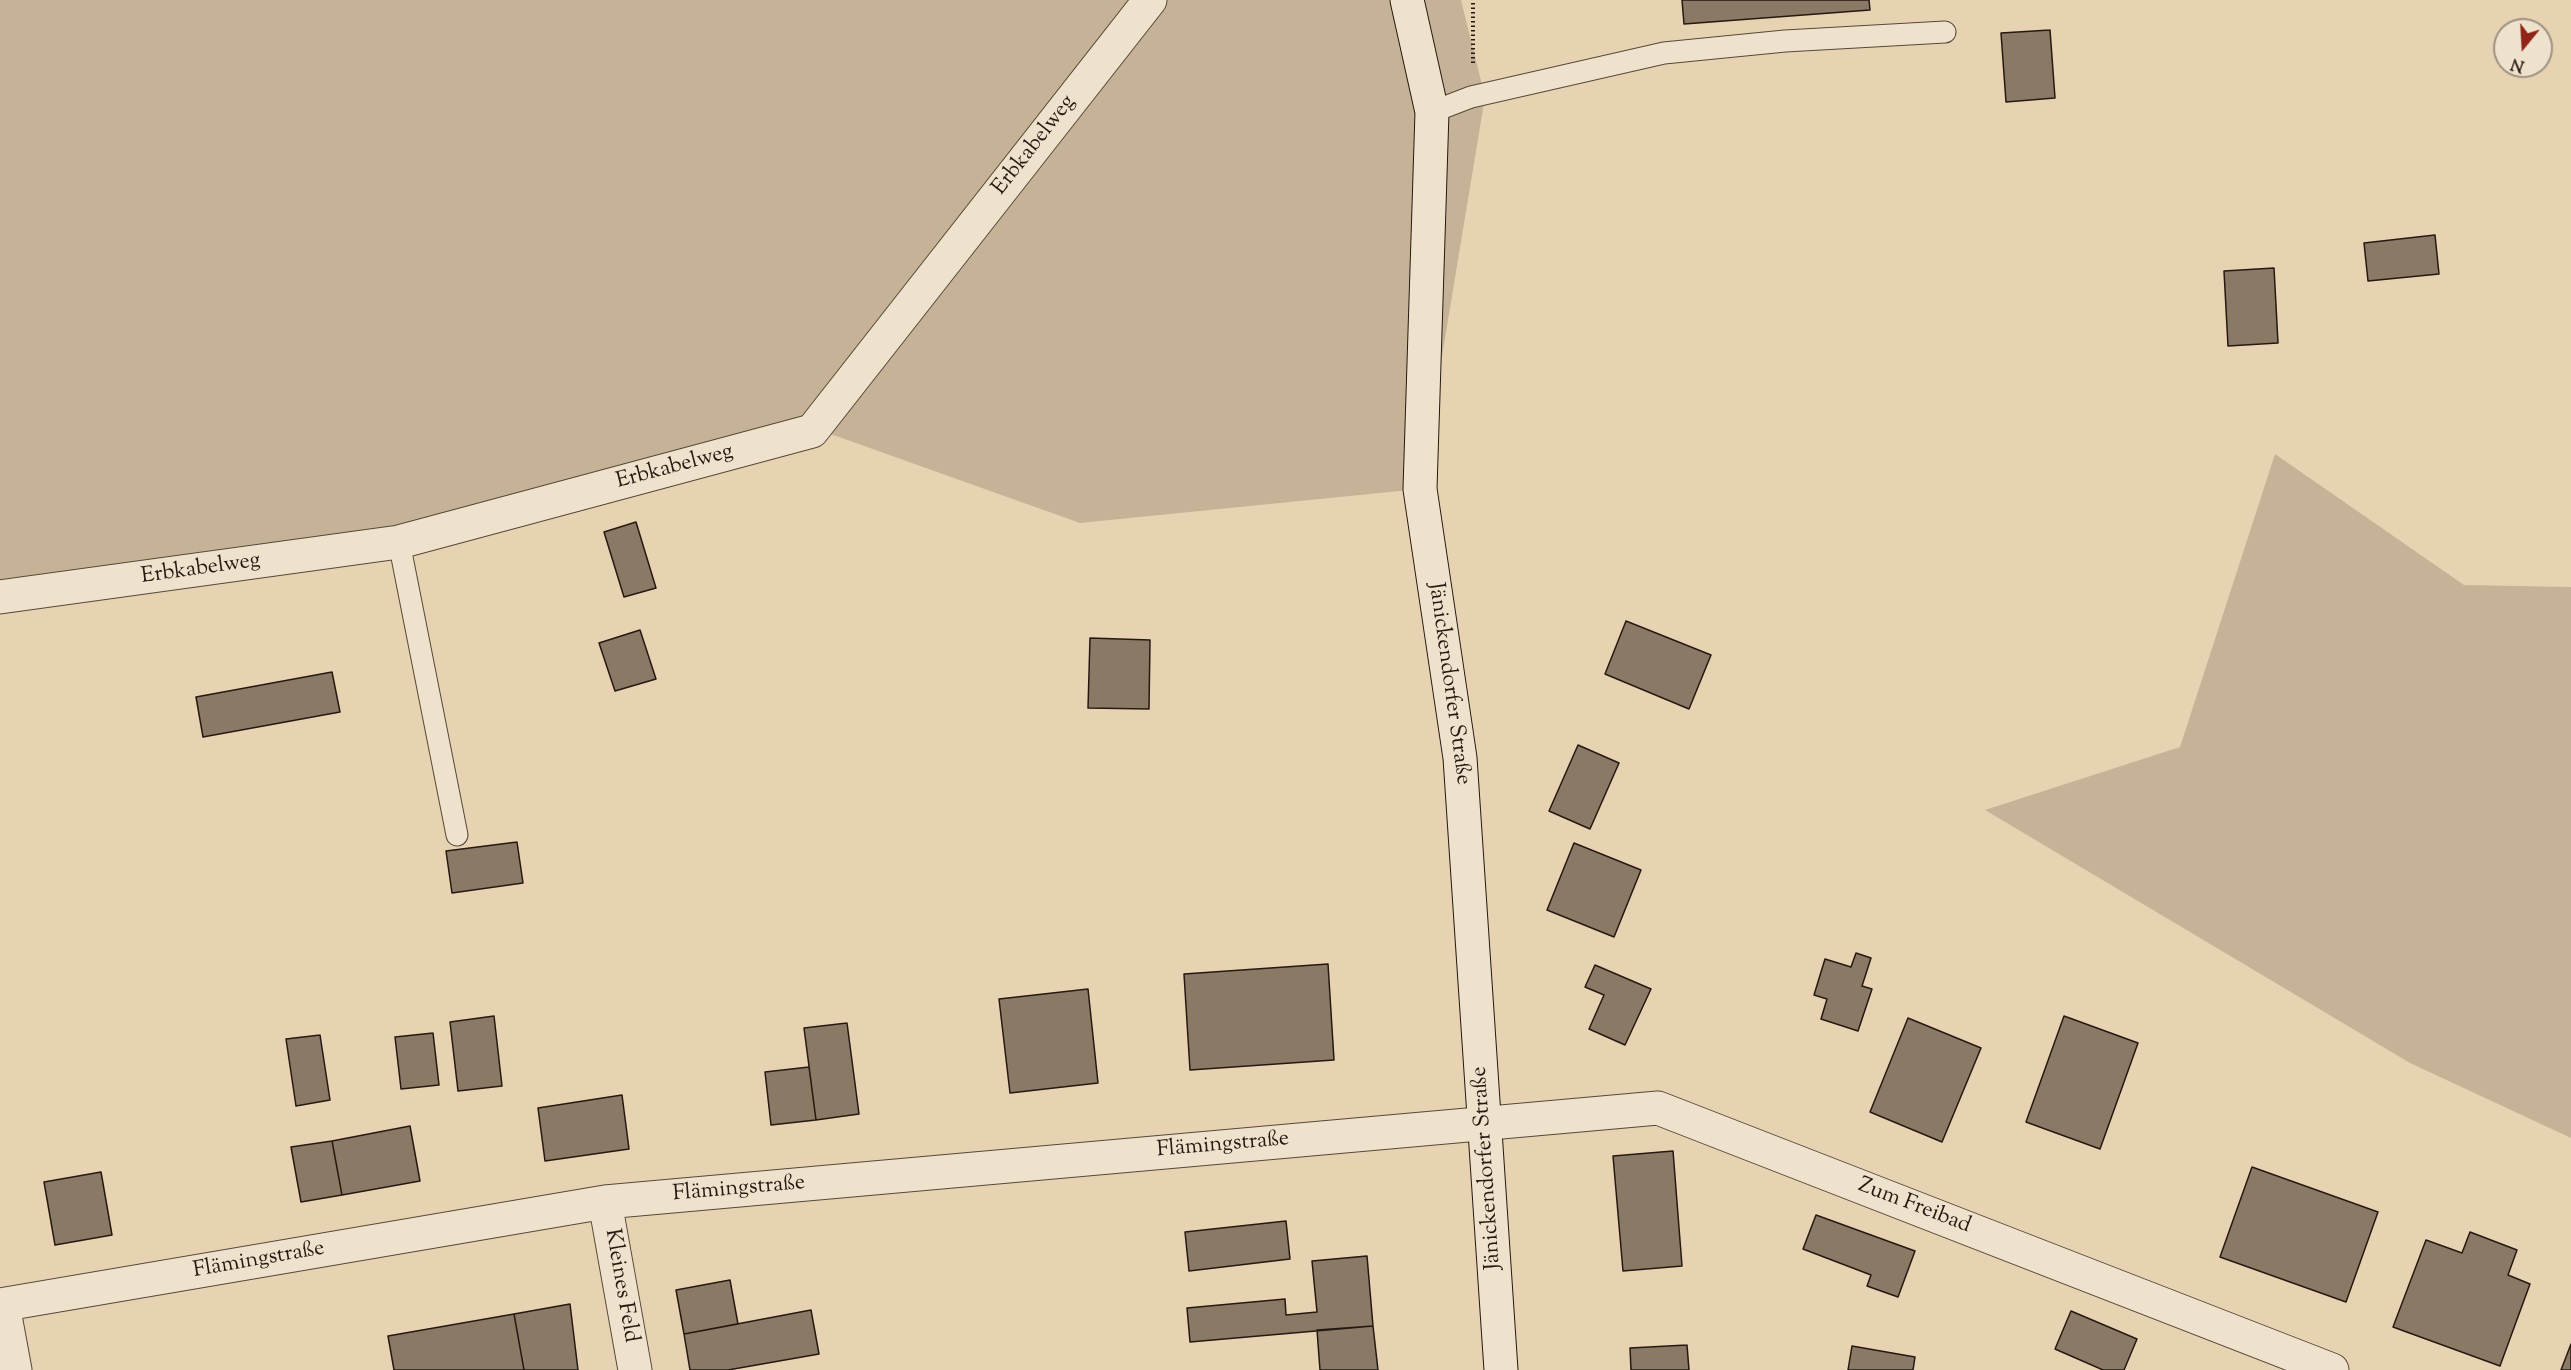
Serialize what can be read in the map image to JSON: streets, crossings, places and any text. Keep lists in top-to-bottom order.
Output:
{
  "streets": {
    "street": [
      "Erbkabelweg",
      "Jänickendorfer Straße",
      "Flämingstraße",
      "Zum Freibad",
      "Kleines Feld"
    ]
  },
  "crossings": [
    ["Jänickendorfer Straße", "Flämingstraße"],
    ["Jänickendorfer Straße", "Zum Freibad"],
    ["Flämingstraße", "Zum Freibad"],
    ["Flämingstraße", "Kleines Feld"]
  ],
  "north": "bottom"
}
